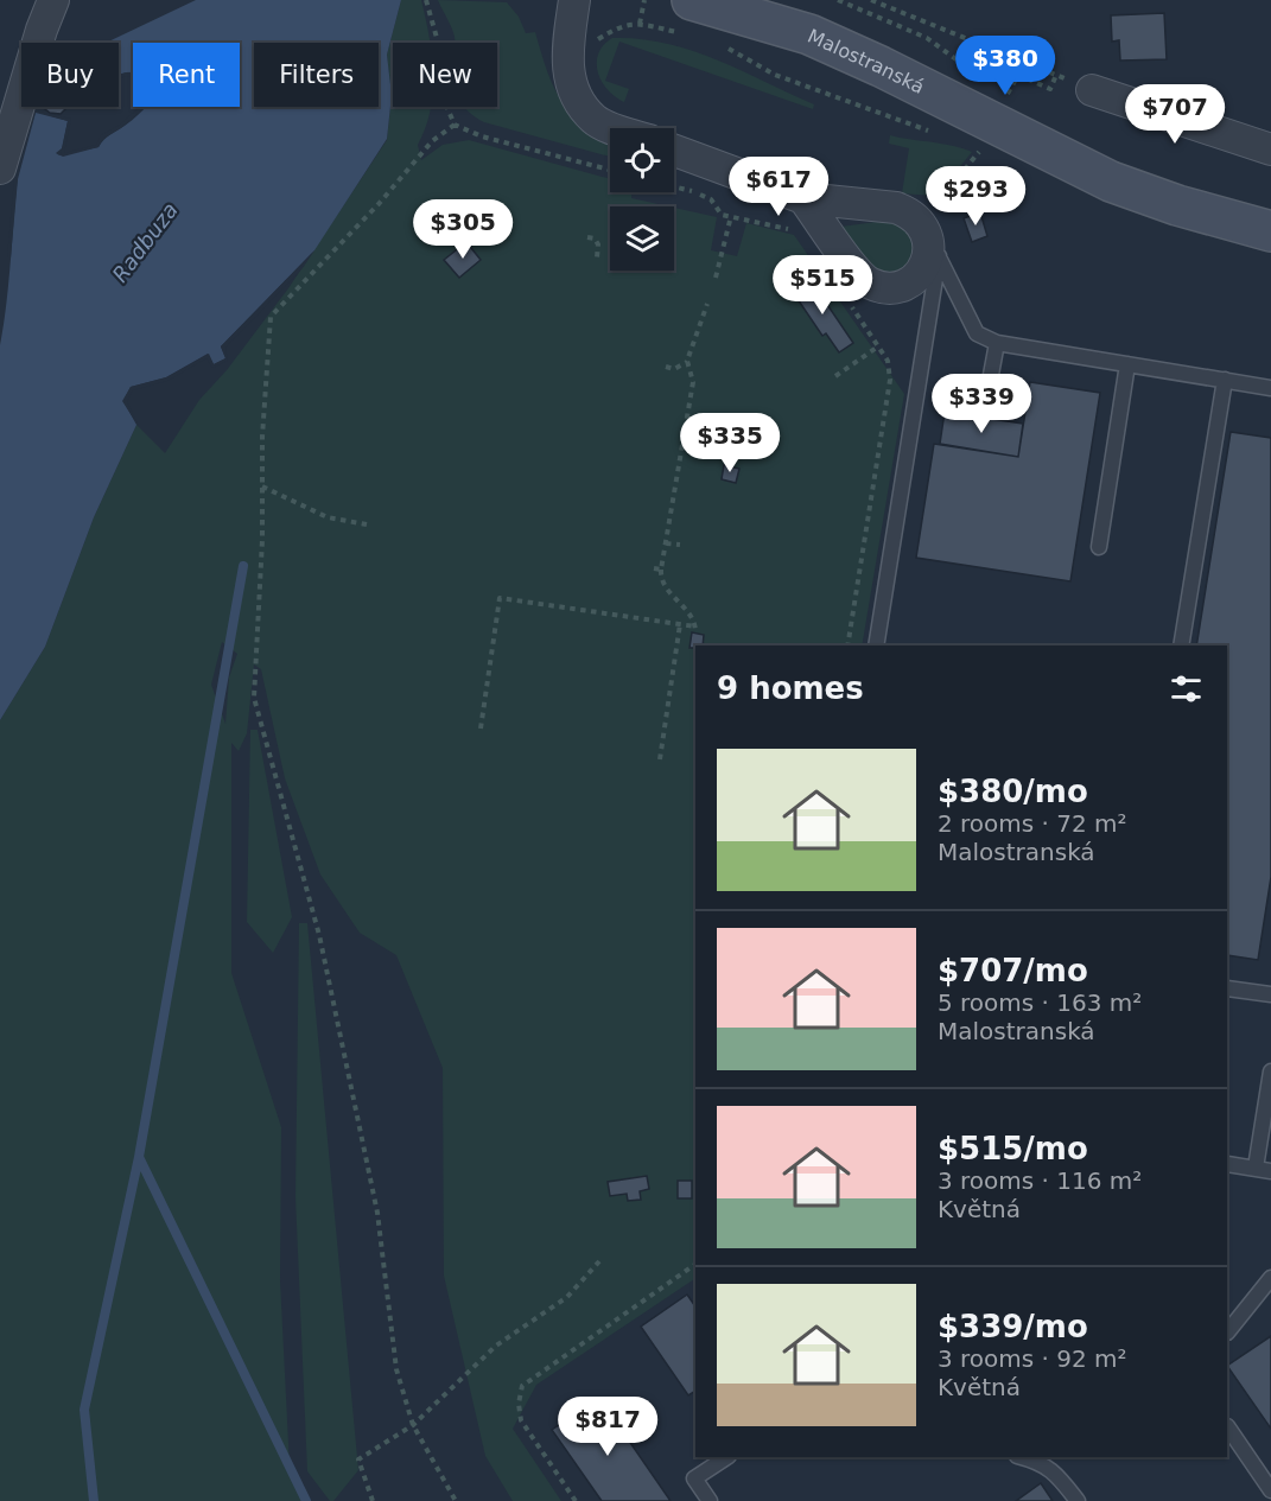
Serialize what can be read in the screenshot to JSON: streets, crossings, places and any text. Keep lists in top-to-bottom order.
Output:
{
  "streets": {
    "main road": ["Malostranská"]
  },
  "water": ["Radbuza"],
  "page": {
    "price": [
      "$380",
      "$707",
      "$617",
      "$293",
      "$305",
      "$515",
      "$339",
      "$335",
      "$817"
    ],
    "chip": [
      "Buy",
      "Rent",
      "Filters",
      "New"
    ],
    "heading": "9 homes",
    "list": [
      {
        "name": "$380/mo",
        "note": "2 rooms · 72 m² · Malostranská"
      },
      {
        "name": "$707/mo",
        "note": "5 rooms · 163 m² · Malostranská"
      },
      {
        "name": "$515/mo",
        "note": "3 rooms · 116 m² · Květná"
      },
      {
        "name": "$339/mo",
        "note": "3 rooms · 92 m² · Květná"
      }
    ]
  }
}
